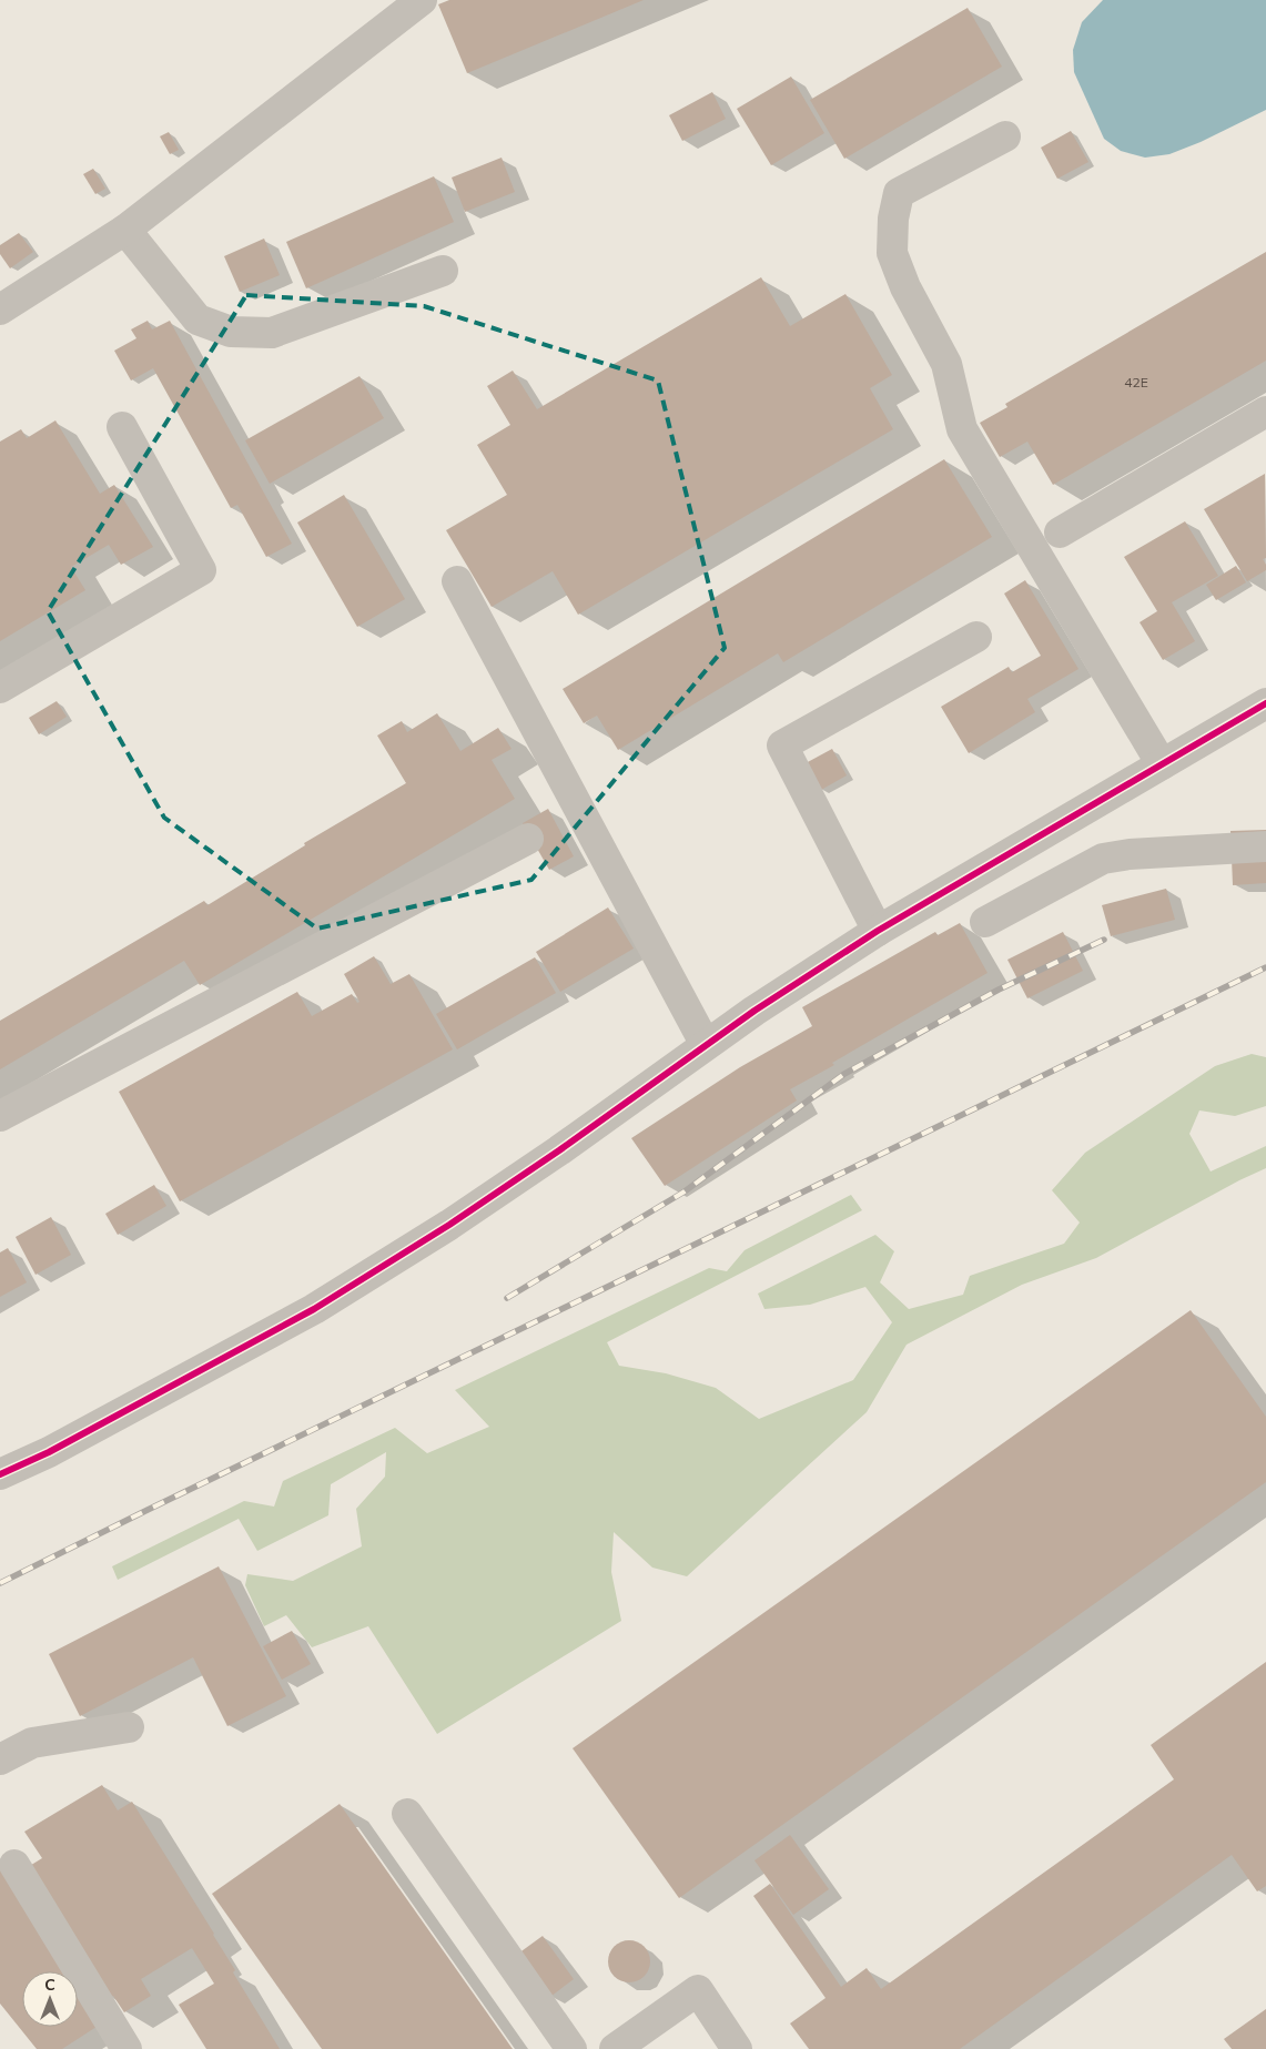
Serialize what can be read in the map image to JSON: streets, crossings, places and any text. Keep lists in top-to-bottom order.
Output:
{
  "house_numbers": ["42Е"],
  "north": "top"
}
